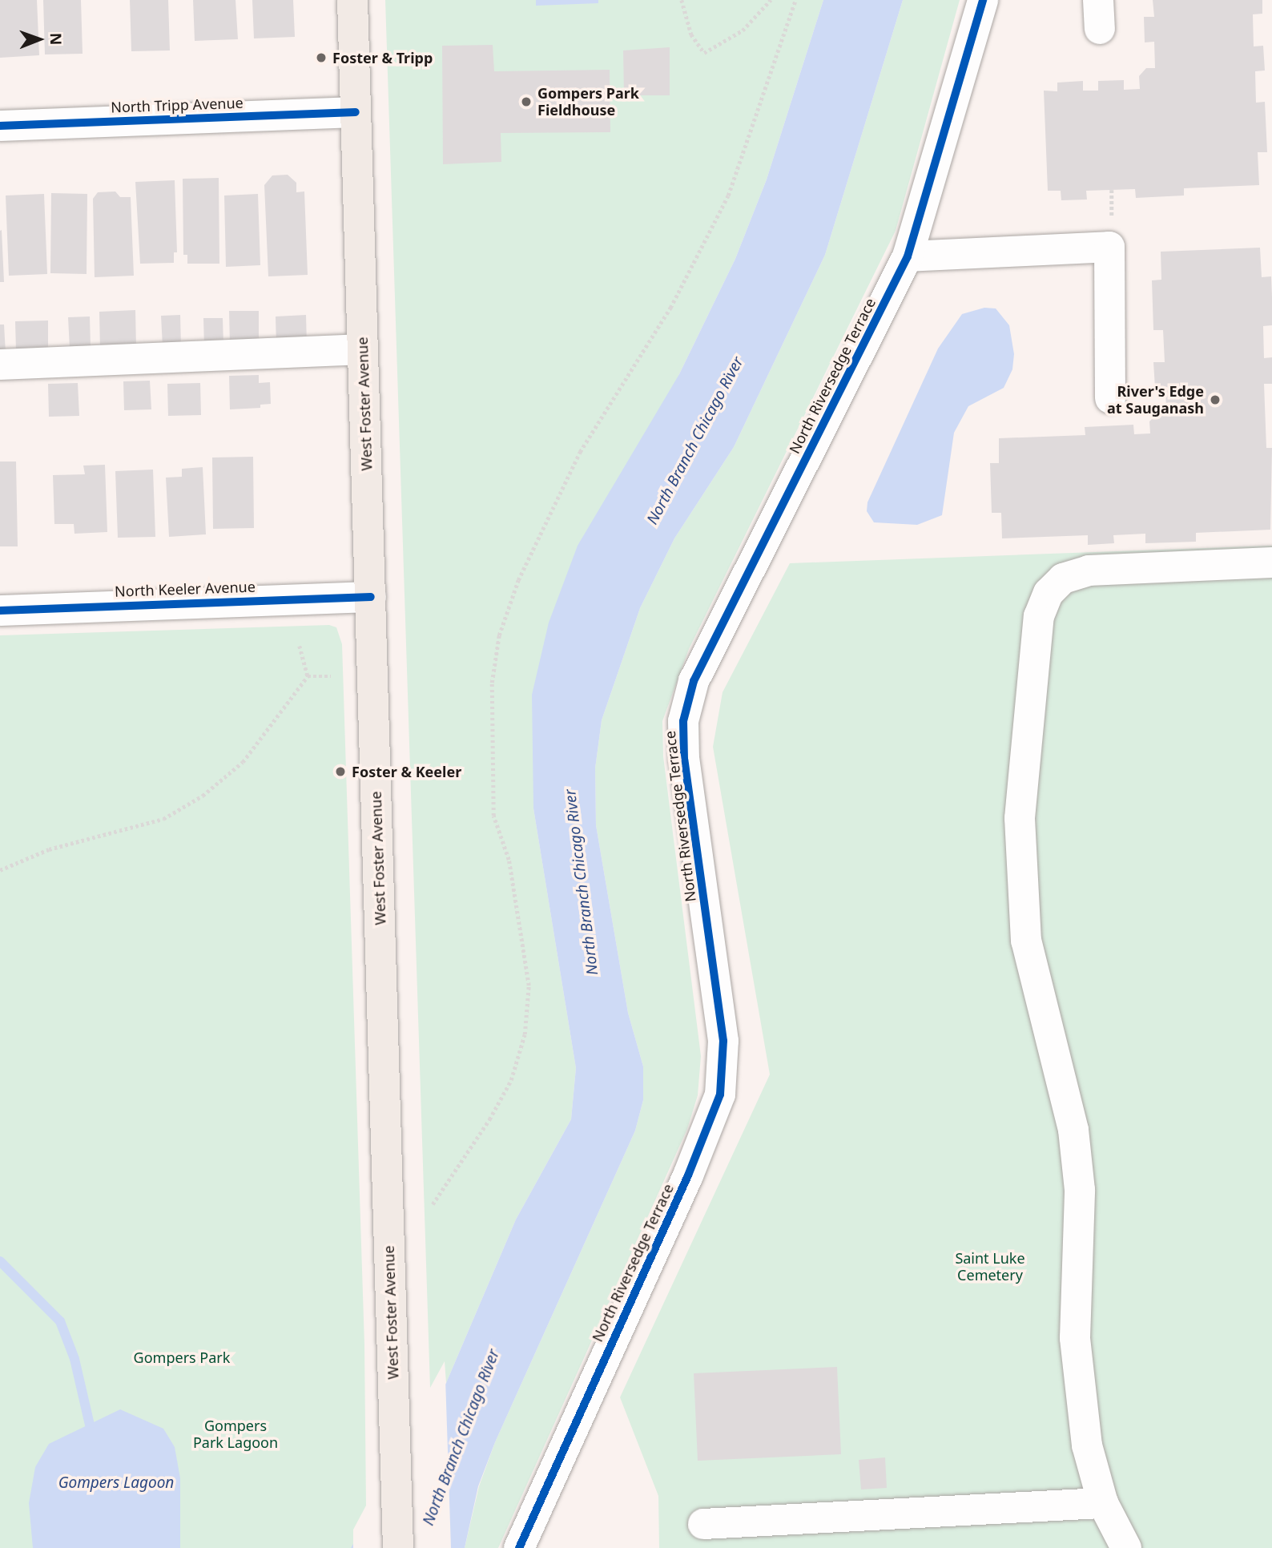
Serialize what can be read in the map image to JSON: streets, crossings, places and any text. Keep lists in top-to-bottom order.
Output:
{
  "streets": {
    "main road": ["West Foster Avenue"],
    "street": ["North Tripp Avenue", "North Riversedge Terrace", "North Keeler Avenue"]
  },
  "crossings": [
    ["North Tripp Avenue", "West Foster Avenue"],
    ["West Foster Avenue", "North Keeler Avenue"]
  ],
  "water": ["North Branch Chicago River", "Gompers Lagoon"],
  "parks": ["Saint Luke Cemetery", "Gompers Park", "Gompers Park Lagoon"],
  "places": [
    "Foster & Tripp",
    "Gompers Park Fieldhouse",
    "River's Edge at Sauganash",
    "Foster & Keeler"
  ],
  "north": "right"
}
